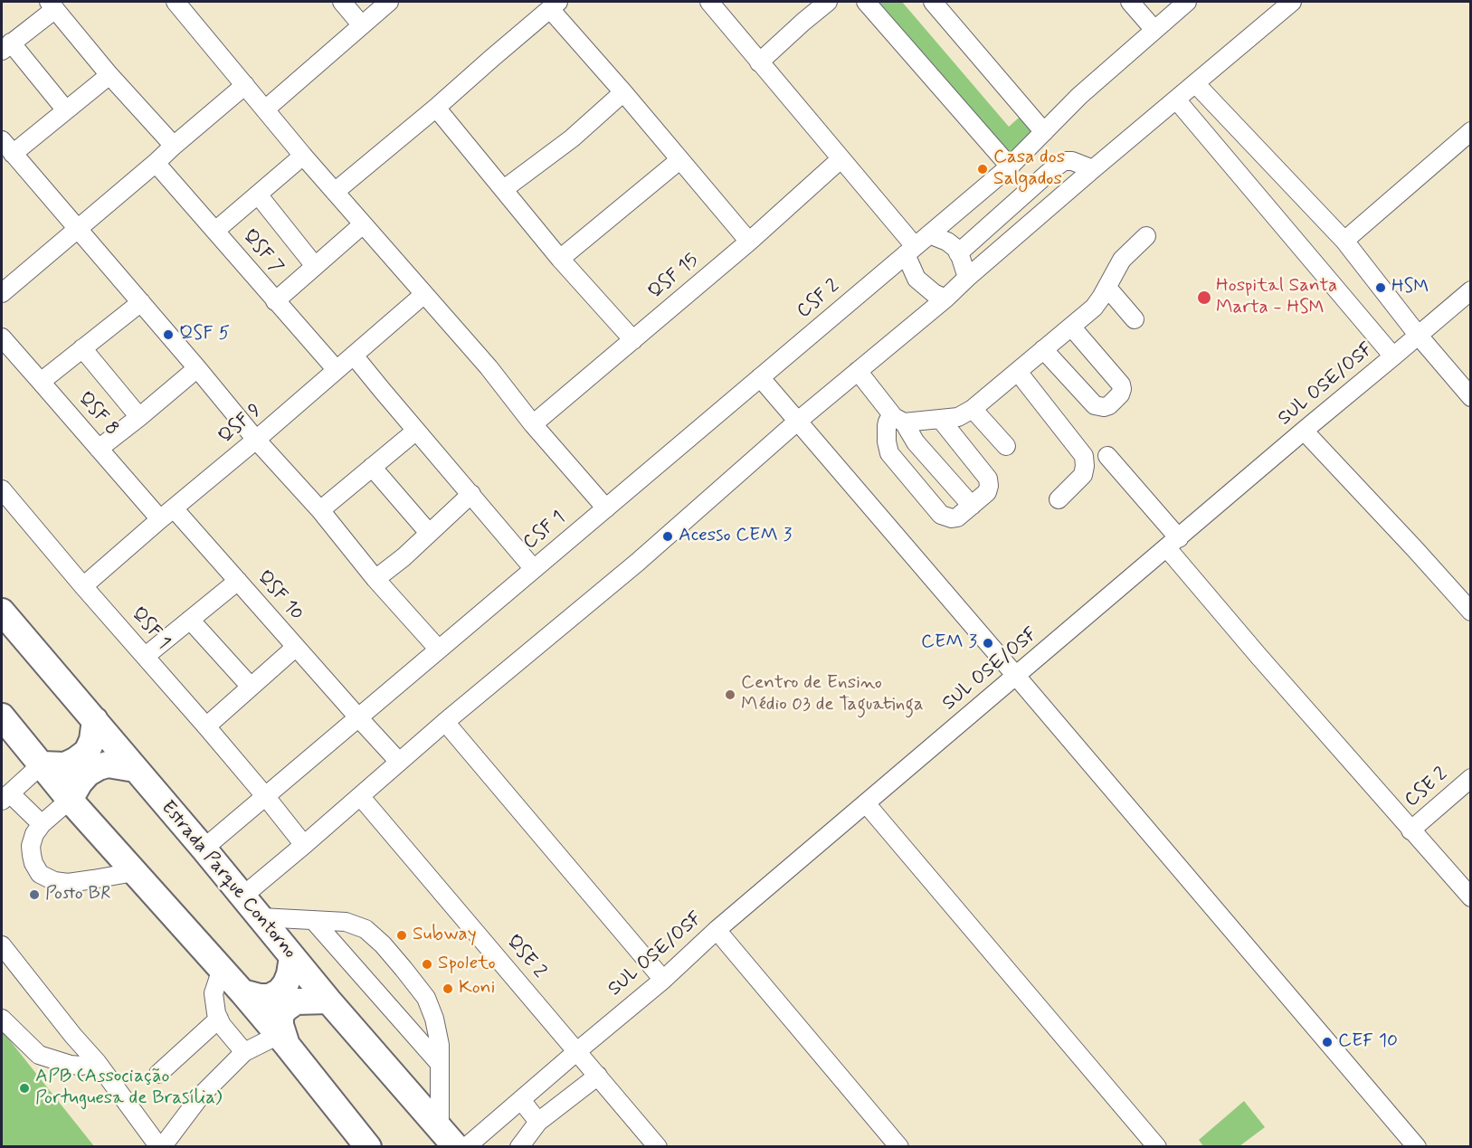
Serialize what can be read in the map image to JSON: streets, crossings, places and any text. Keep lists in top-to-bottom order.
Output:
{
  "streets": {
    "highway": ["Estrada Parque Contorno"],
    "street": [
      "QSF 7",
      "QSF 15",
      "CSF 2",
      "SUL OSE/OSF",
      "QSF 8",
      "QSF 9",
      "CSF 1",
      "QSF 10",
      "QSF 1",
      "CSE 2",
      "QSE 2"
    ]
  },
  "crossings": [
    ["QSF 7", "QSF 9"],
    ["CSF 2", "CSF 1"],
    ["SUL OSE/OSF", "QSE 2"],
    ["QSF 8", "QSF 9"],
    ["QSF 8", "QSF 10"],
    ["QSF 9", "QSF 10"],
    ["QSF 9", "QSF 1"],
    ["CSF 1", "QSF 1"],
    ["CSF 1", "Estrada Parque Contorno"],
    ["QSF 10", "QSF 1"]
  ],
  "places": [
    "Casa dos Salgados",
    "HSM",
    "Hospital Santa Marta - HSM",
    "QSF 5",
    "Acesso CEM 3",
    "CEM 3",
    "Centro de Ensino Médio 03 de Taguatinga",
    "Posto BR",
    "Subway",
    "Spoleto",
    "Koni",
    "CEF 10",
    "APB (Associação Portuguesa de Brasília)"
  ]
}
